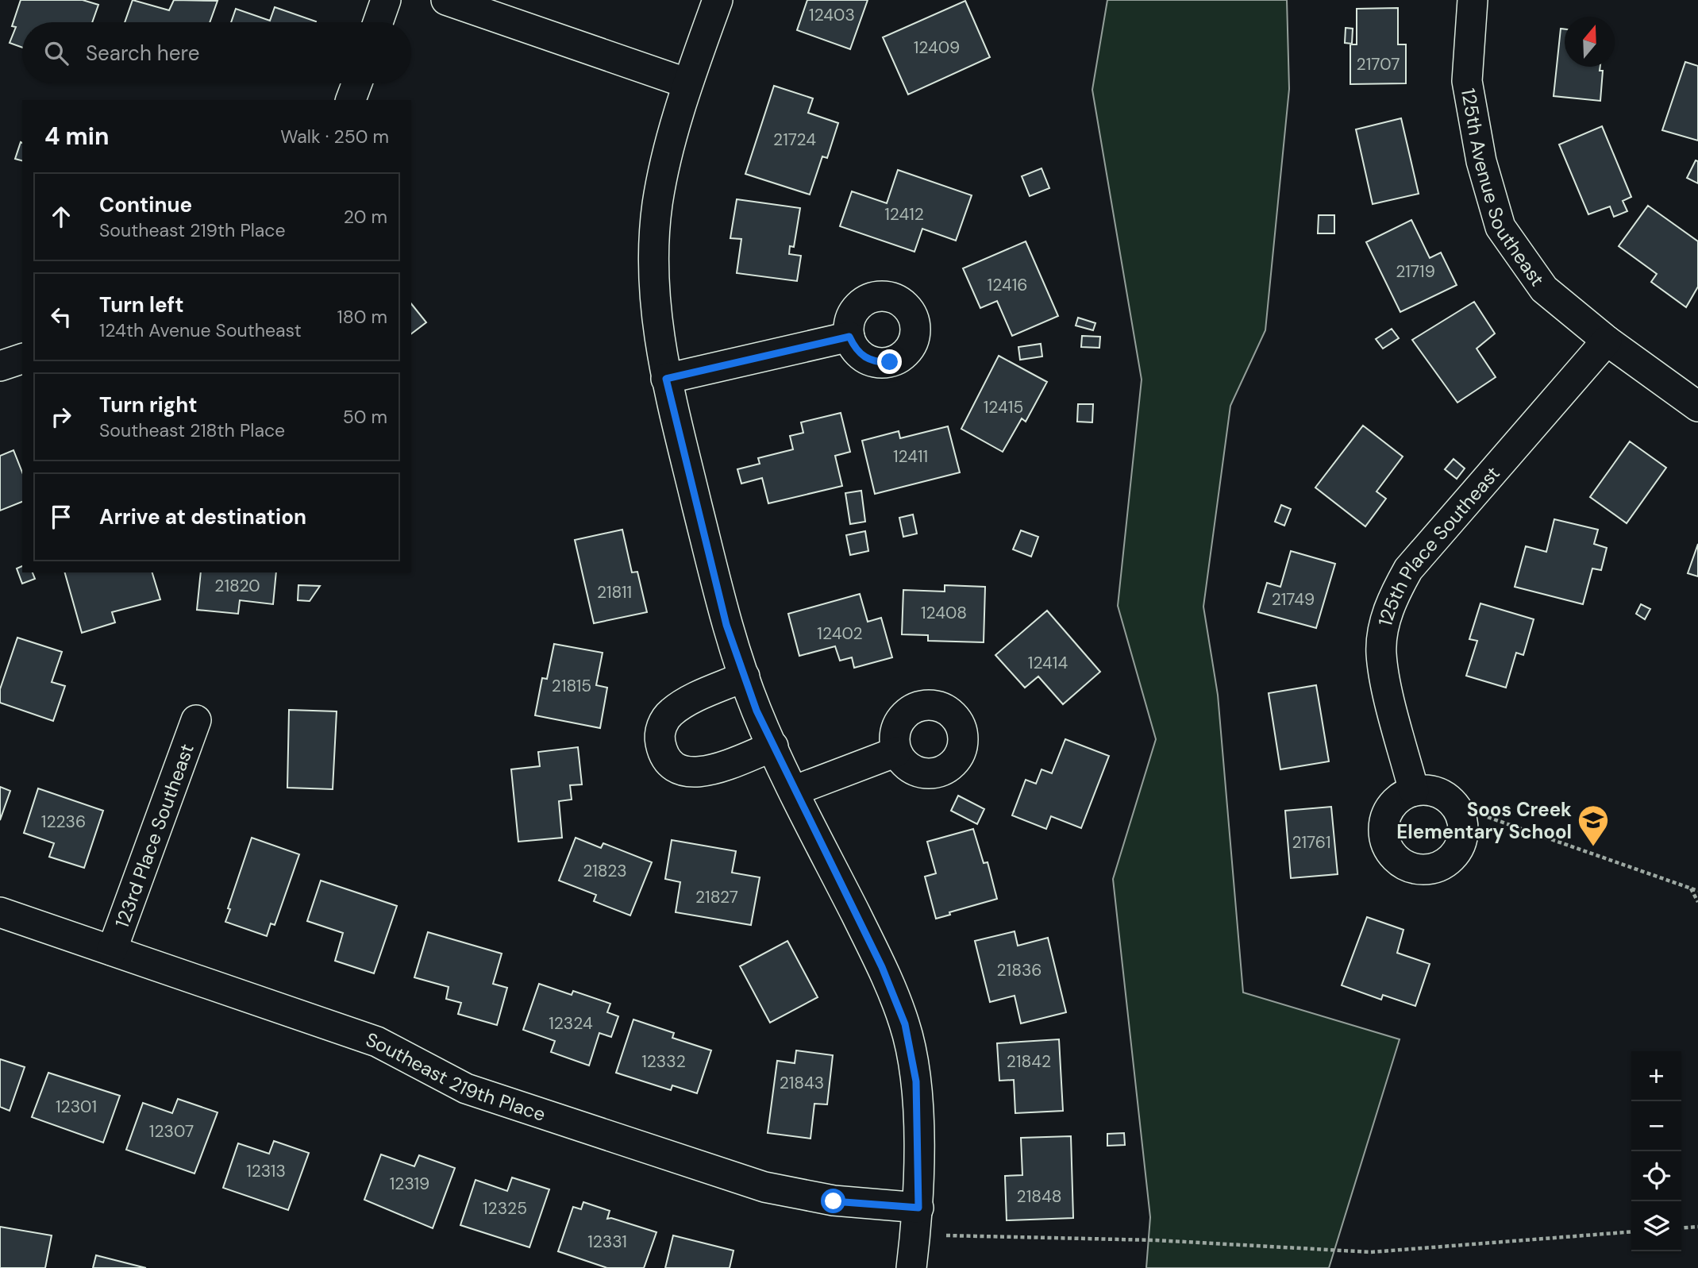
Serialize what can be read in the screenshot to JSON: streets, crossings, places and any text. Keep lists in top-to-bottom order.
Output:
{
  "streets": {
    "street": [
      "125th Avenue Southeast",
      "125th Place Southeast",
      "123rd Place Southeast",
      "Southeast 219th Place"
    ]
  },
  "crossings": [
    ["125th Avenue Southeast", "125th Place Southeast"],
    ["123rd Place Southeast", "Southeast 219th Place"]
  ],
  "places": {
    "school or university": ["Soos Creek Elementary School"]
  },
  "house_numbers": [
    "12403",
    "12409",
    "21707",
    "21724",
    "12412",
    "21719",
    "12416",
    "12415",
    "12411",
    "21820",
    "21811",
    "21749",
    "12408",
    "12402",
    "12414",
    "21815",
    "12236",
    "21761",
    "21823",
    "21827",
    "21836",
    "12324",
    "12332",
    "21842",
    "21843",
    "12301",
    "12307",
    "12313",
    "12319",
    "21848",
    "12325",
    "12331"
  ],
  "north": "top",
  "page": {
    "search": "Search here",
    "heading": ["4 min", "Walk · 250 m"],
    "list": [
      ["Continue", "Southeast 219th Place", "20 m"],
      ["Turn left", "124th Avenue Southeast", "180 m"],
      ["Turn right", "Southeast 218th Place", "50 m"],
      "Arrive at destination"
    ],
    "map_buttons": ["+", "−"]
  }
}
